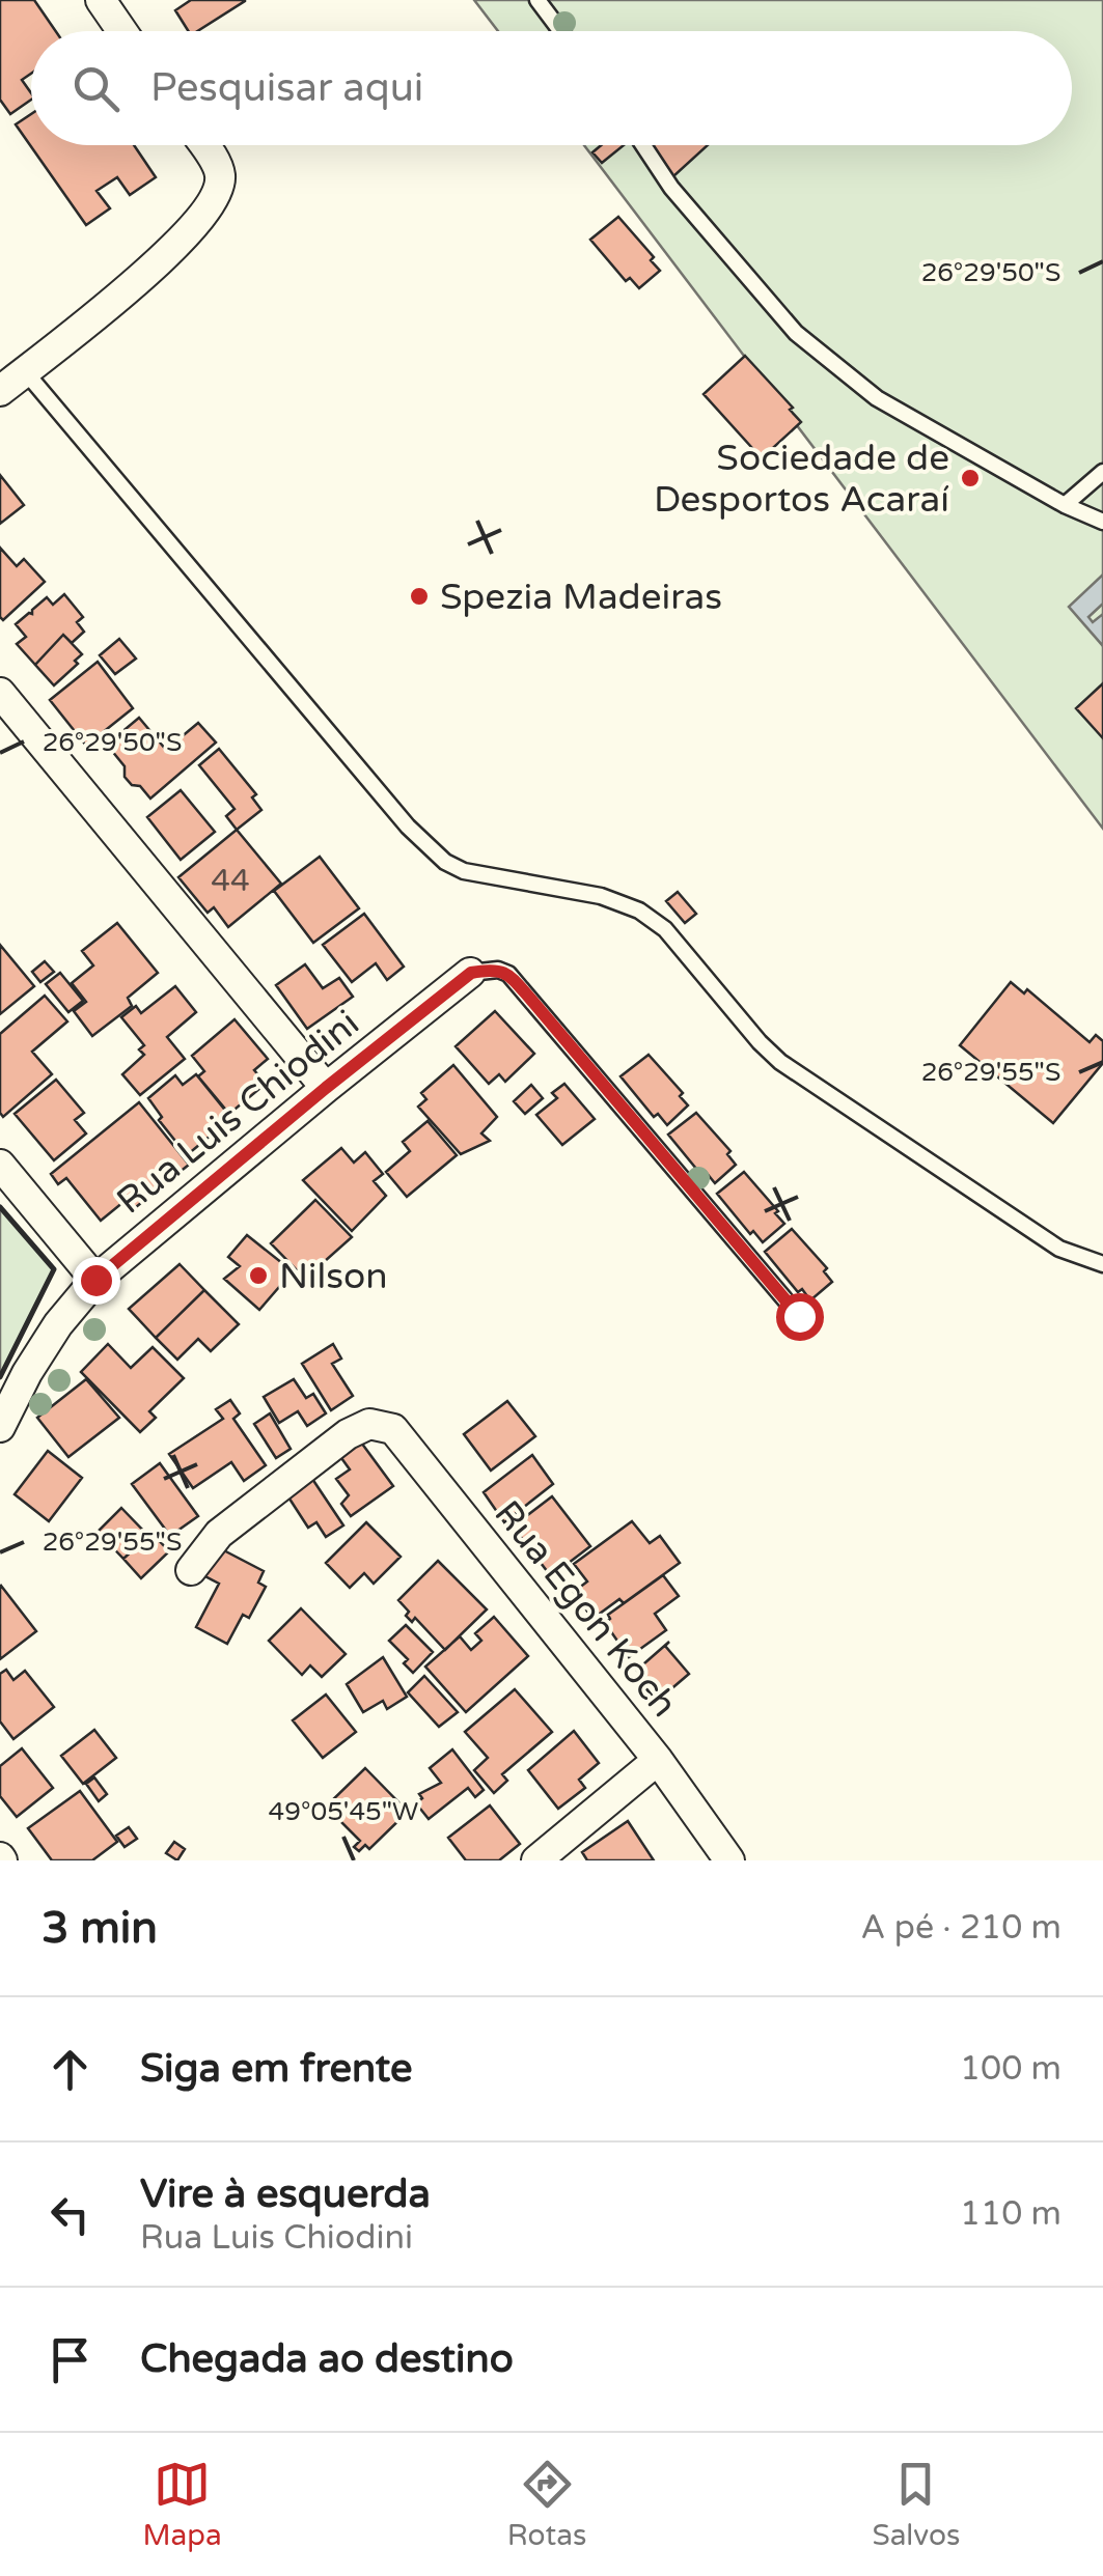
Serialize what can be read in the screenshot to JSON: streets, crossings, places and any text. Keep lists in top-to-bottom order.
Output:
{
  "streets": {
    "street": ["Rua Luis Chiodini", "Rua Egon Koch"]
  },
  "places": ["Sociedade de Desportos Acaraí", "Spezia Madeiras", "Nilson"],
  "house_numbers": ["44"],
  "page": {
    "search": "Pesquisar aqui",
    "heading": ["3 min", "A pé · 210 m"],
    "list": [
      ["Siga em frente", "100 m"],
      ["Vire à esquerda", "Rua Luis Chiodini", "110 m"],
      "Chegada ao destino"
    ],
    "nav": ["Mapa", "Rotas", "Salvos"]
  },
  "coordinates": ["26°29'50\"S", "26°29'55\"S", "49°05'45\"W"]
}
